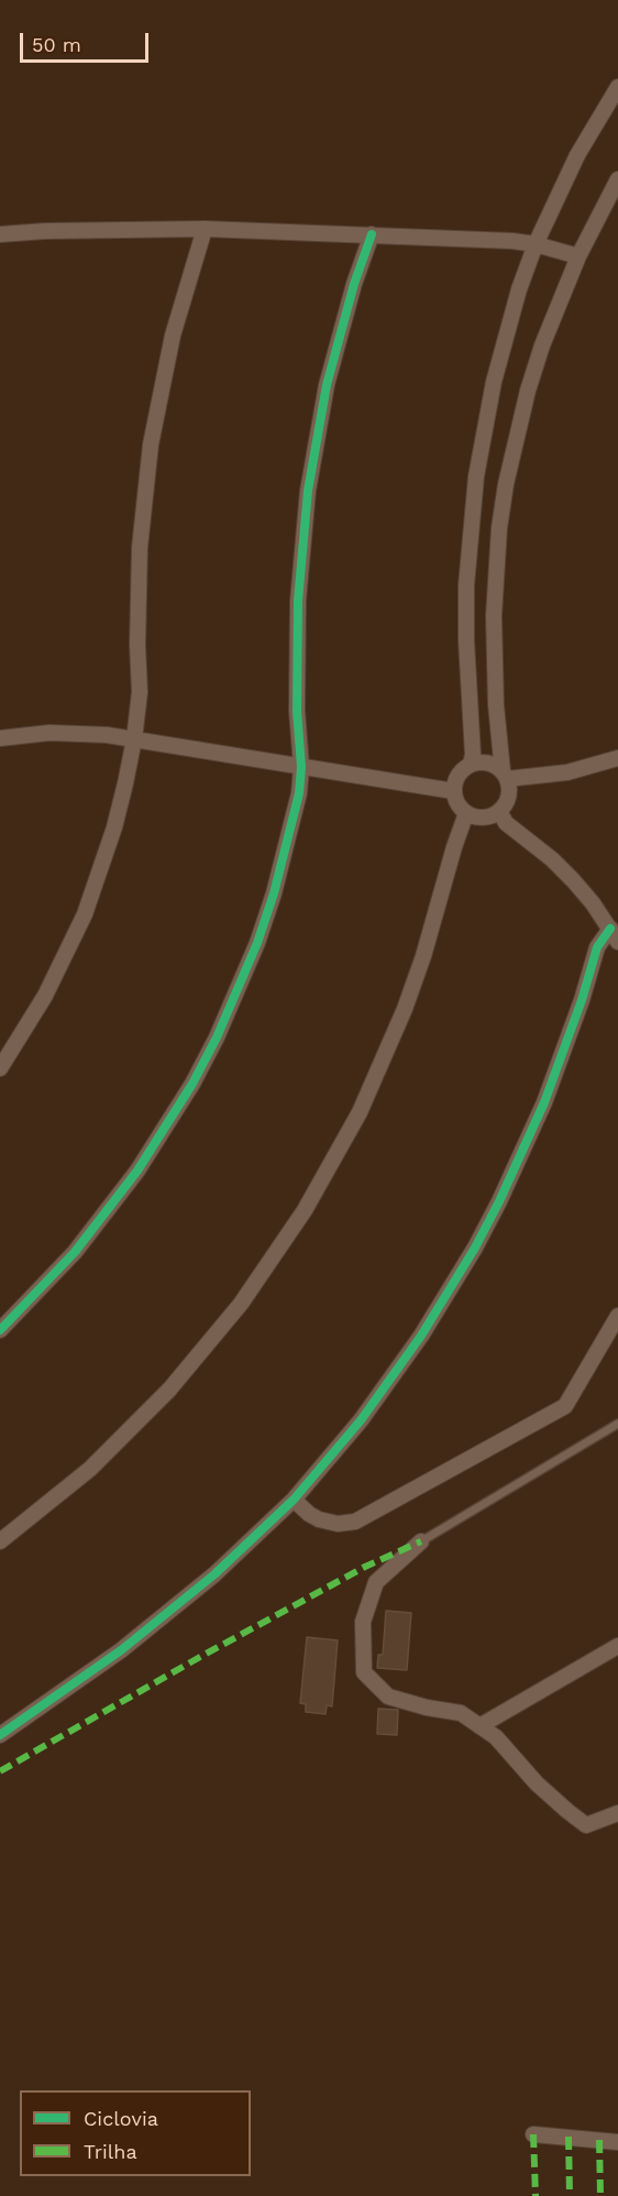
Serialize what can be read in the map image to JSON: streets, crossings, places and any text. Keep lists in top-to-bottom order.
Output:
{
  "legend": ["Ciclovia", "Trilha"],
  "scale_bar": "50 m"
}
